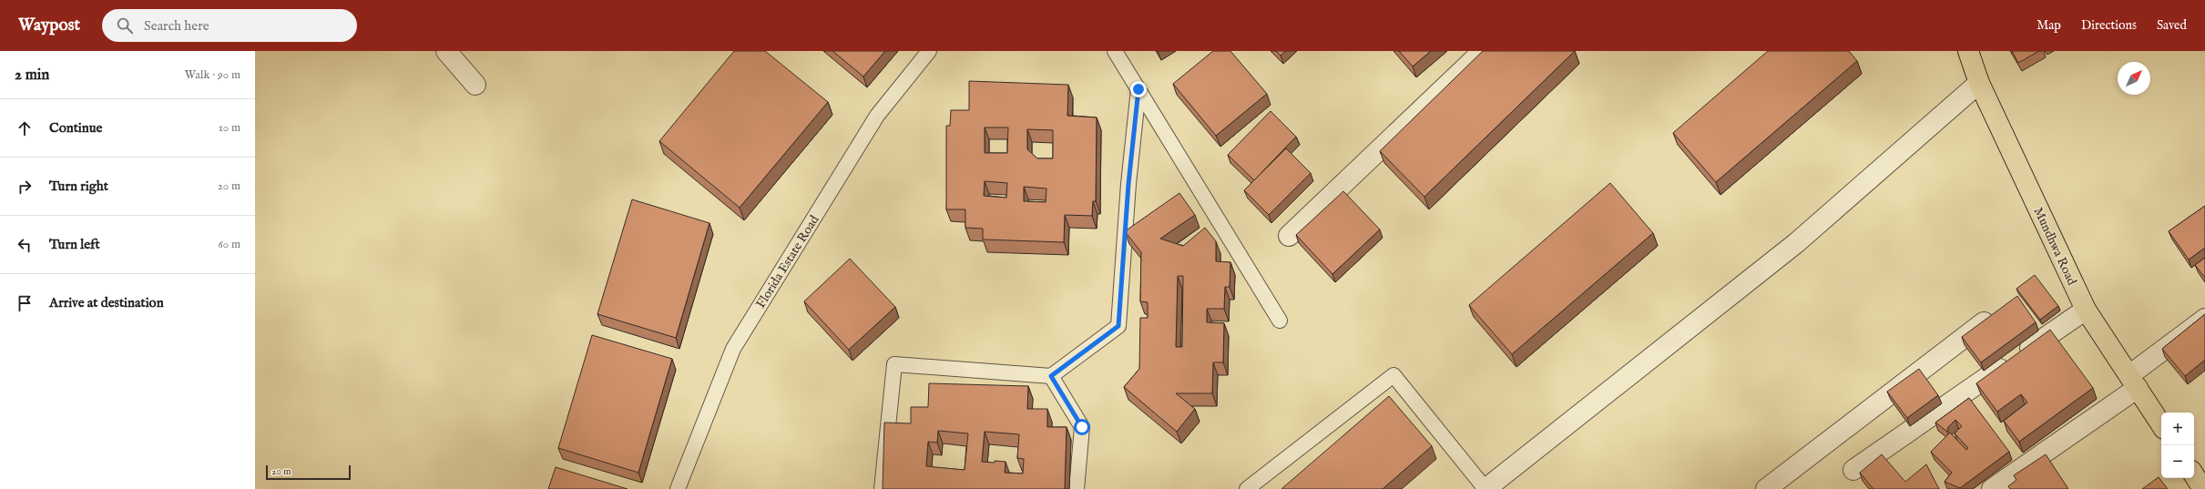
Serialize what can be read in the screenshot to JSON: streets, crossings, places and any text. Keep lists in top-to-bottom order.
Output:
{
  "streets": {
    "main road": ["Mundhwa Road"],
    "lane": ["Florida Estate Road"]
  },
  "scale_bar": "20 m",
  "north": "top right",
  "page": {
    "header": "Waypost",
    "search": "Search here",
    "nav": ["Map", "Directions", "Saved"],
    "heading": ["2 min", "Walk · 90 m"],
    "list": [
      ["Continue", "10 m"],
      ["Turn right", "20 m"],
      ["Turn left", "60 m"],
      "Arrive at destination"
    ],
    "map_buttons": ["+", "−"],
    "scale": "20 m"
  }
}
